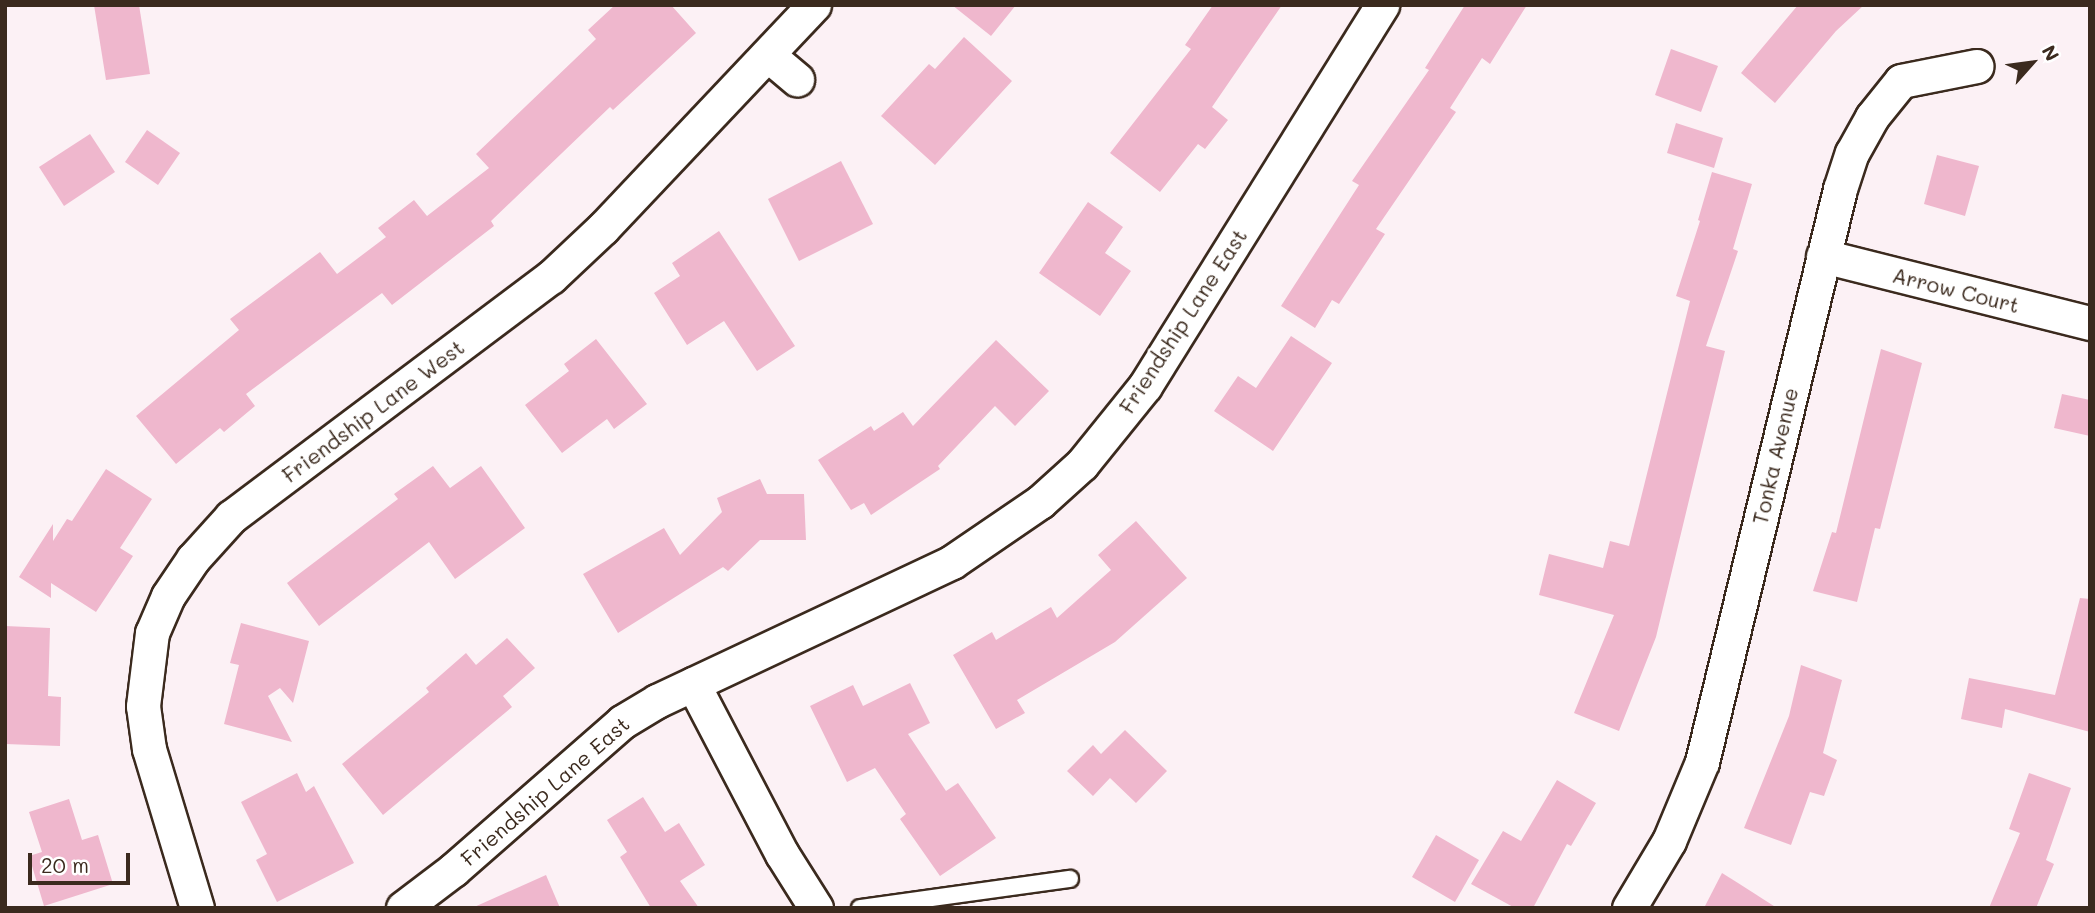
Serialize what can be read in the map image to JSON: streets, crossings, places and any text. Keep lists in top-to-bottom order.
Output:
{
  "streets": {
    "street": [
      "Arrow Court",
      "Friendship Lane East",
      "Friendship Lane West",
      "Tonka Avenue"
    ]
  },
  "crossings": [
    ["Arrow Court", "Tonka Avenue"]
  ],
  "scale_bar": "20 m",
  "north": "top right"
}
